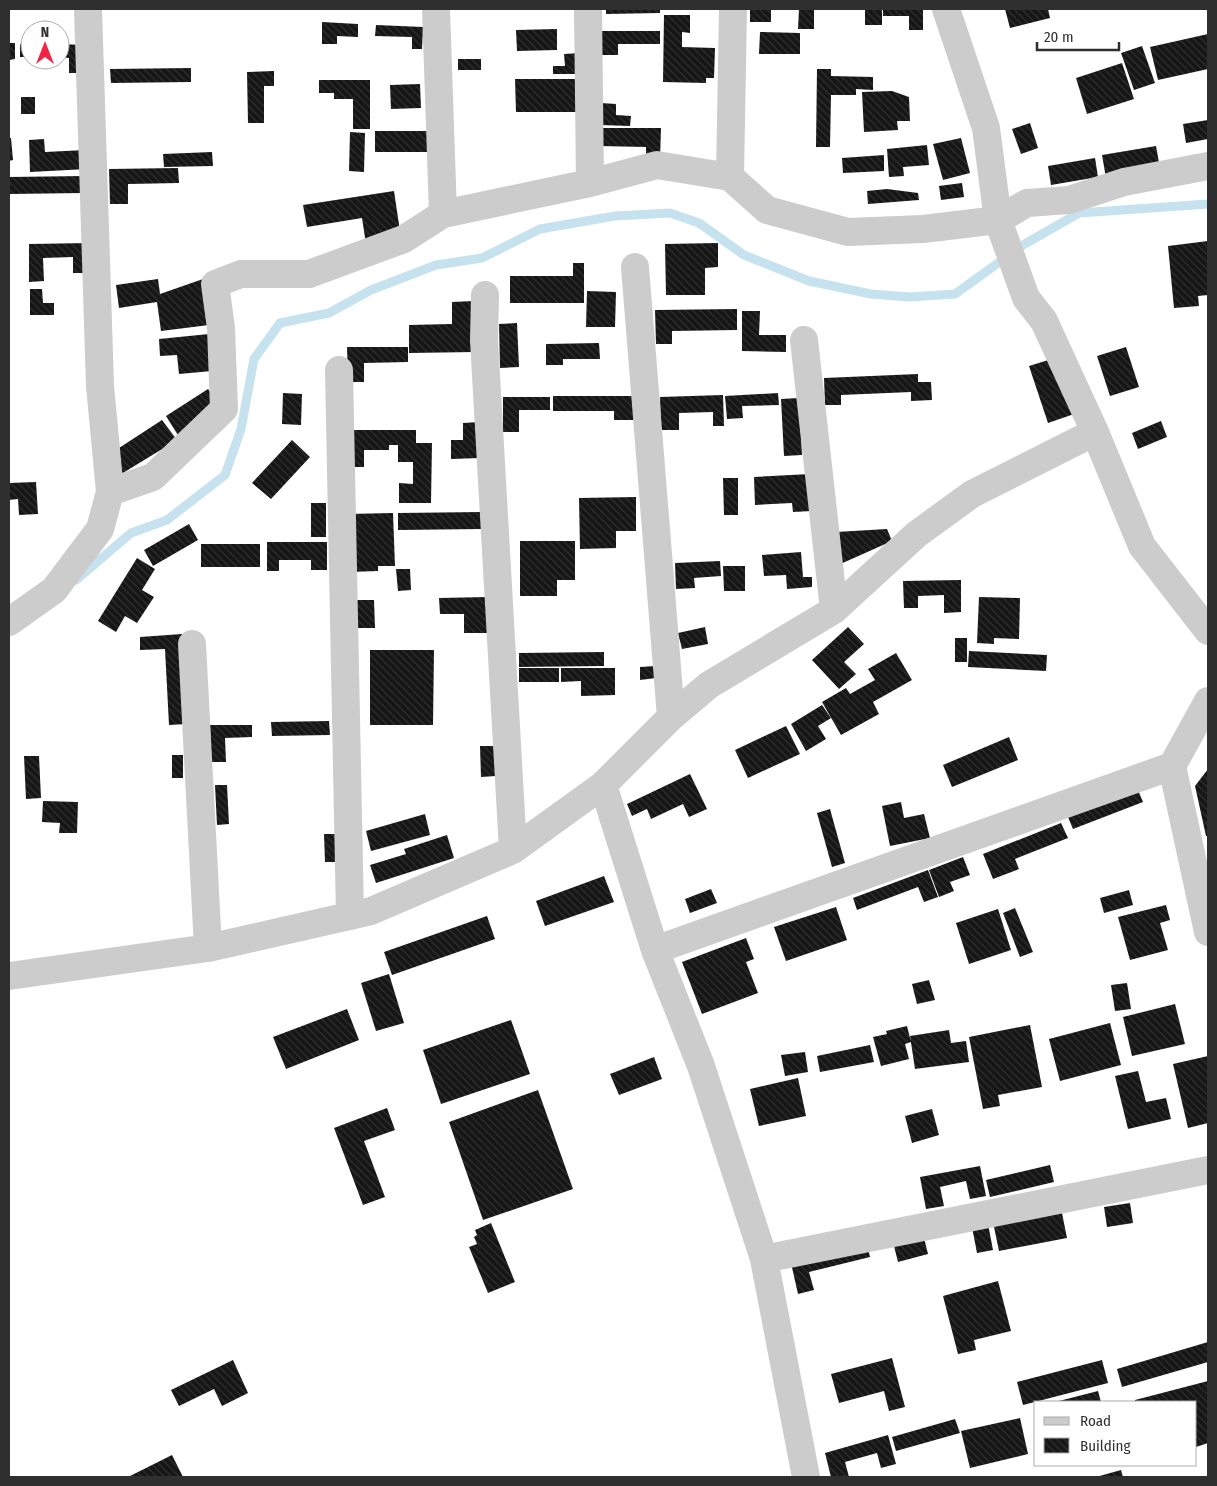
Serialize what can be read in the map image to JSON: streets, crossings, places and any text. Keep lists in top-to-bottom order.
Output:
{
  "legend": ["Road", "Building"],
  "scale_bar": "20 m",
  "north": "top"
}
